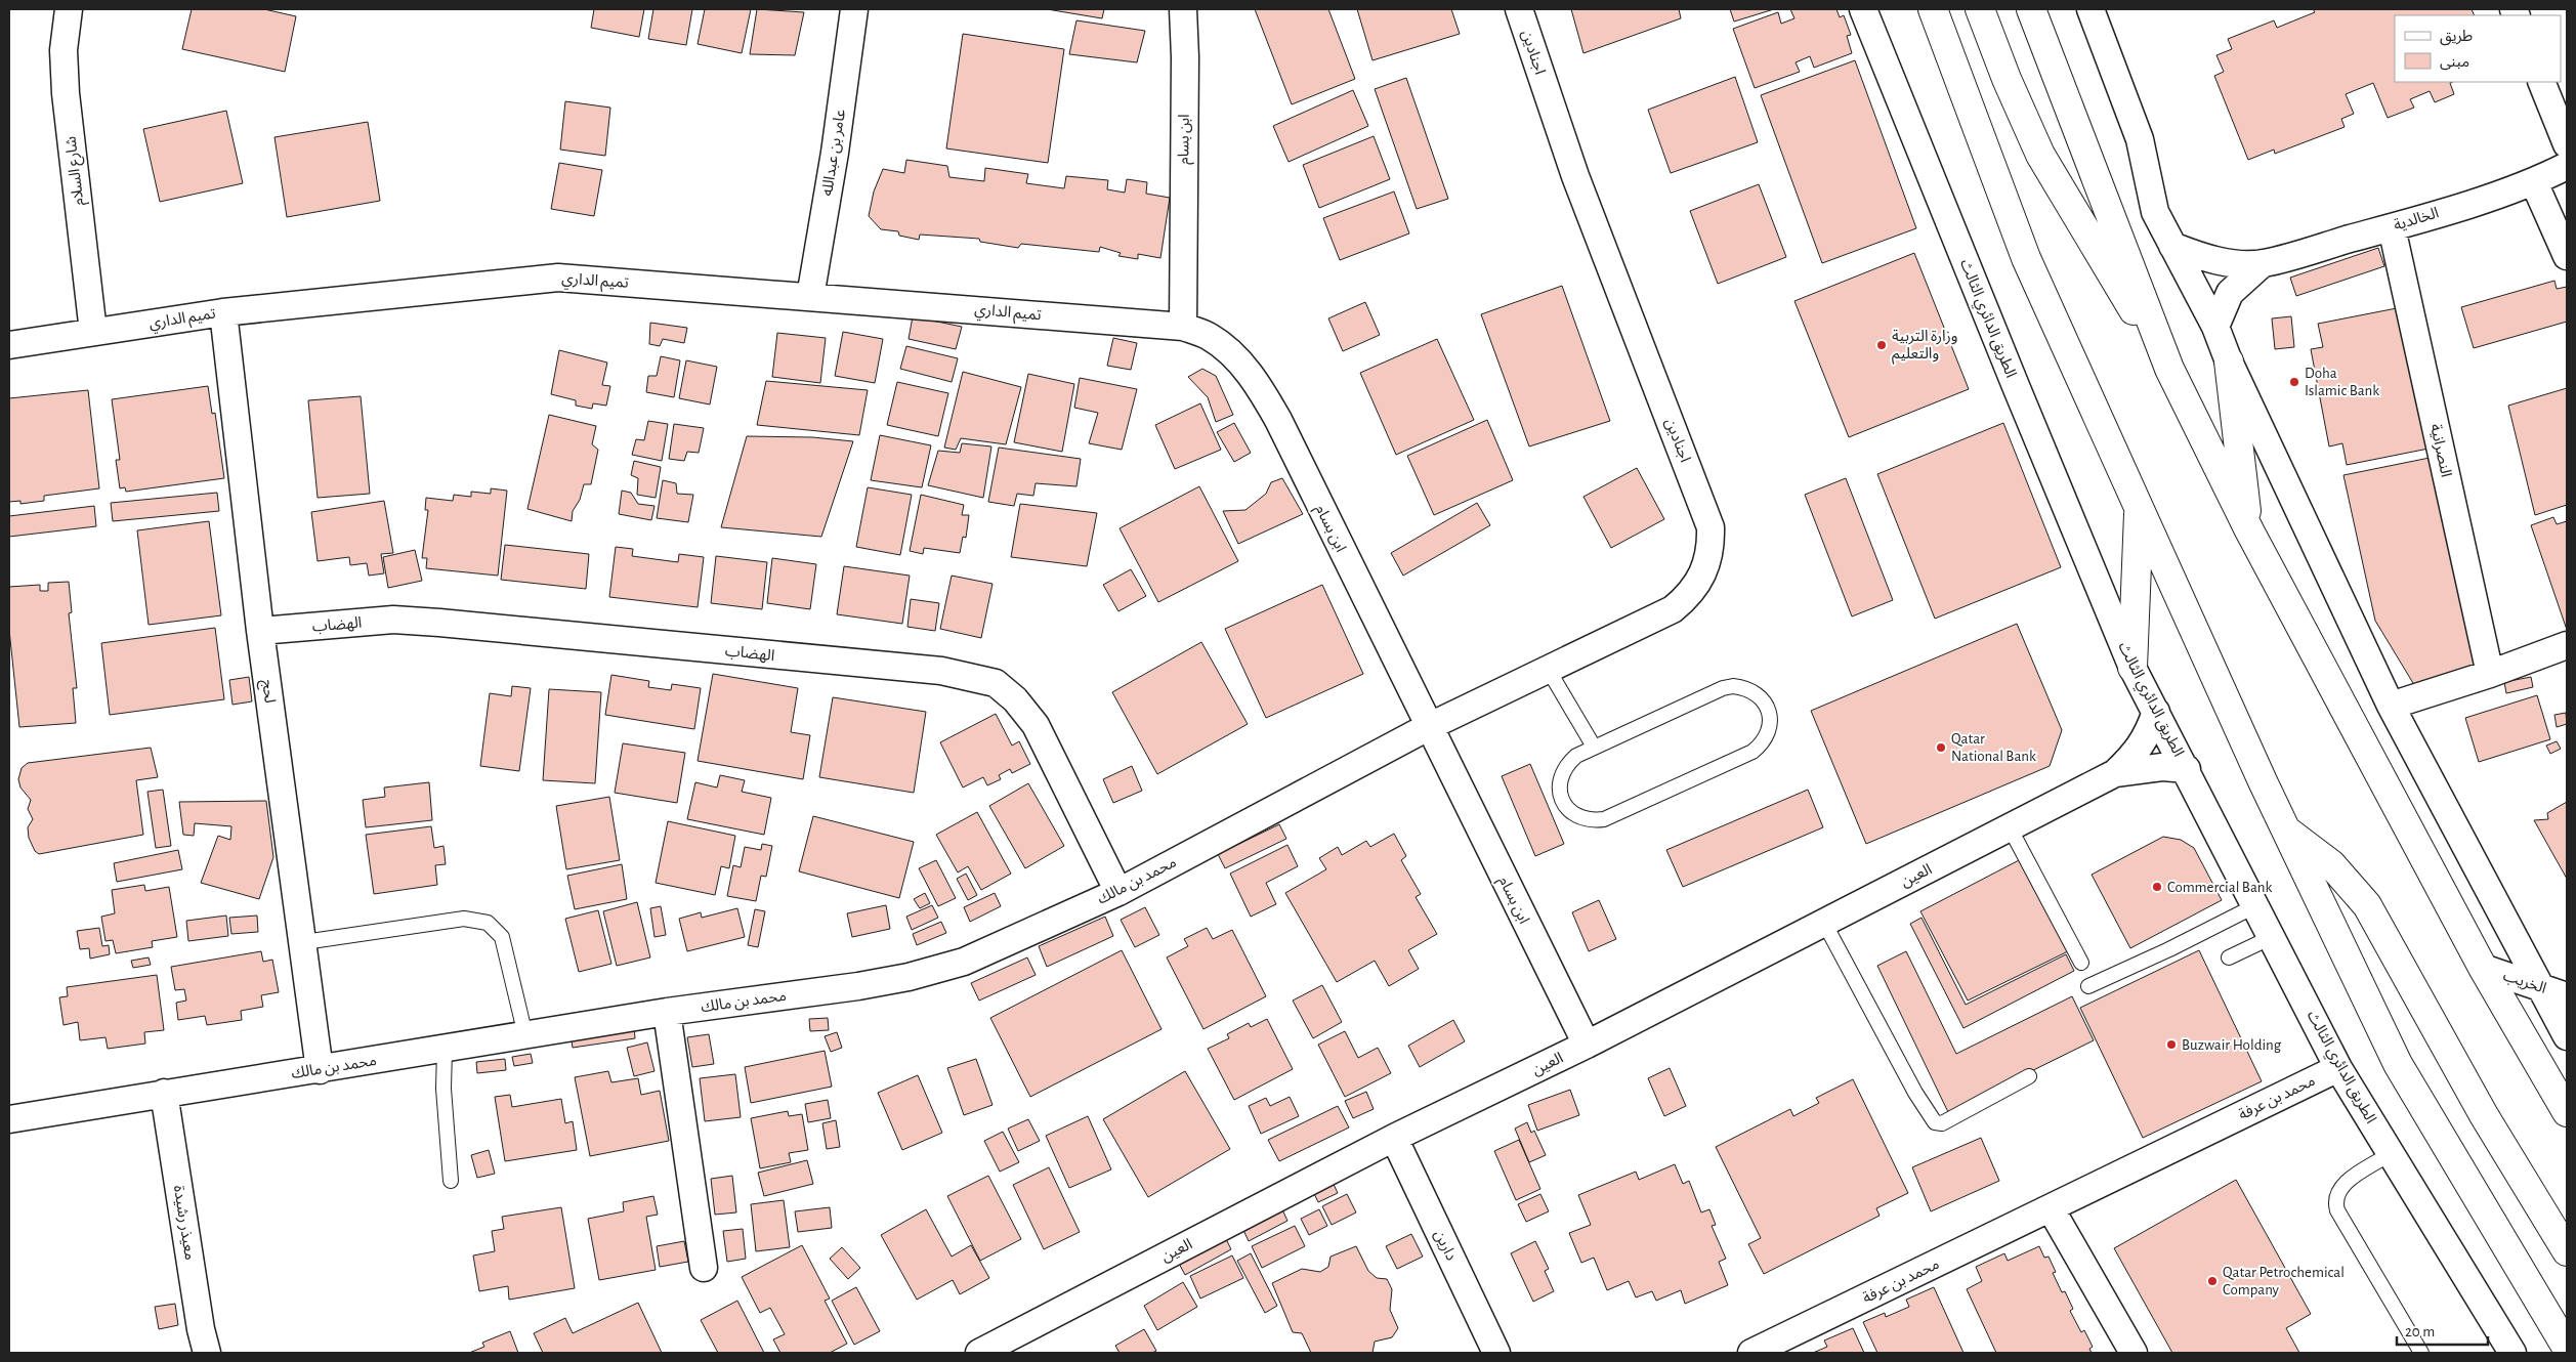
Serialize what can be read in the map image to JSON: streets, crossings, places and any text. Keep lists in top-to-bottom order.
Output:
{
  "streets": {
    "street": [
      "اجنادين",
      "ابن بسام",
      "عامر بن عبدالله",
      "شارع السلام",
      "الخالدية",
      "تميم الداري",
      "الطريق الدائري الثالث",
      "النصرانية",
      "الهضاب",
      "لحج",
      "العين",
      "محمد بن مالك",
      "الخريب",
      "محمد بن عرفة",
      "معيذر رشيدة",
      "دارين"
    ]
  },
  "crossings": [
    ["اجنادين", "ابن بسام"],
    ["اجنادين", "محمد بن مالك"],
    ["ابن بسام", "تميم الداري"],
    ["ابن بسام", "العين"],
    ["ابن بسام", "محمد بن مالك"],
    ["عامر بن عبدالله", "تميم الداري"],
    ["شارع السلام", "تميم الداري"],
    ["الخالدية", "النصرانية"],
    ["تميم الداري", "لحج"],
    ["الطريق الدائري الثالث", "العين"],
    ["الطريق الدائري الثالث", "محمد بن عرفة"],
    ["الهضاب", "لحج"],
    ["الهضاب", "محمد بن مالك"],
    ["لحج", "محمد بن مالك"],
    ["العين", "دارين"],
    ["محمد بن مالك", "معيذر رشيدة"]
  ],
  "places": [
    "وزارة التربية والتعليم",
    "Doha Islamic Bank",
    "Qatar National Bank",
    "Commercial Bank",
    "Buzwair Holding",
    "Qatar Petrochemical Company"
  ],
  "legend": ["طريق", "مبنى"],
  "scale_bar": "20 m"
}
